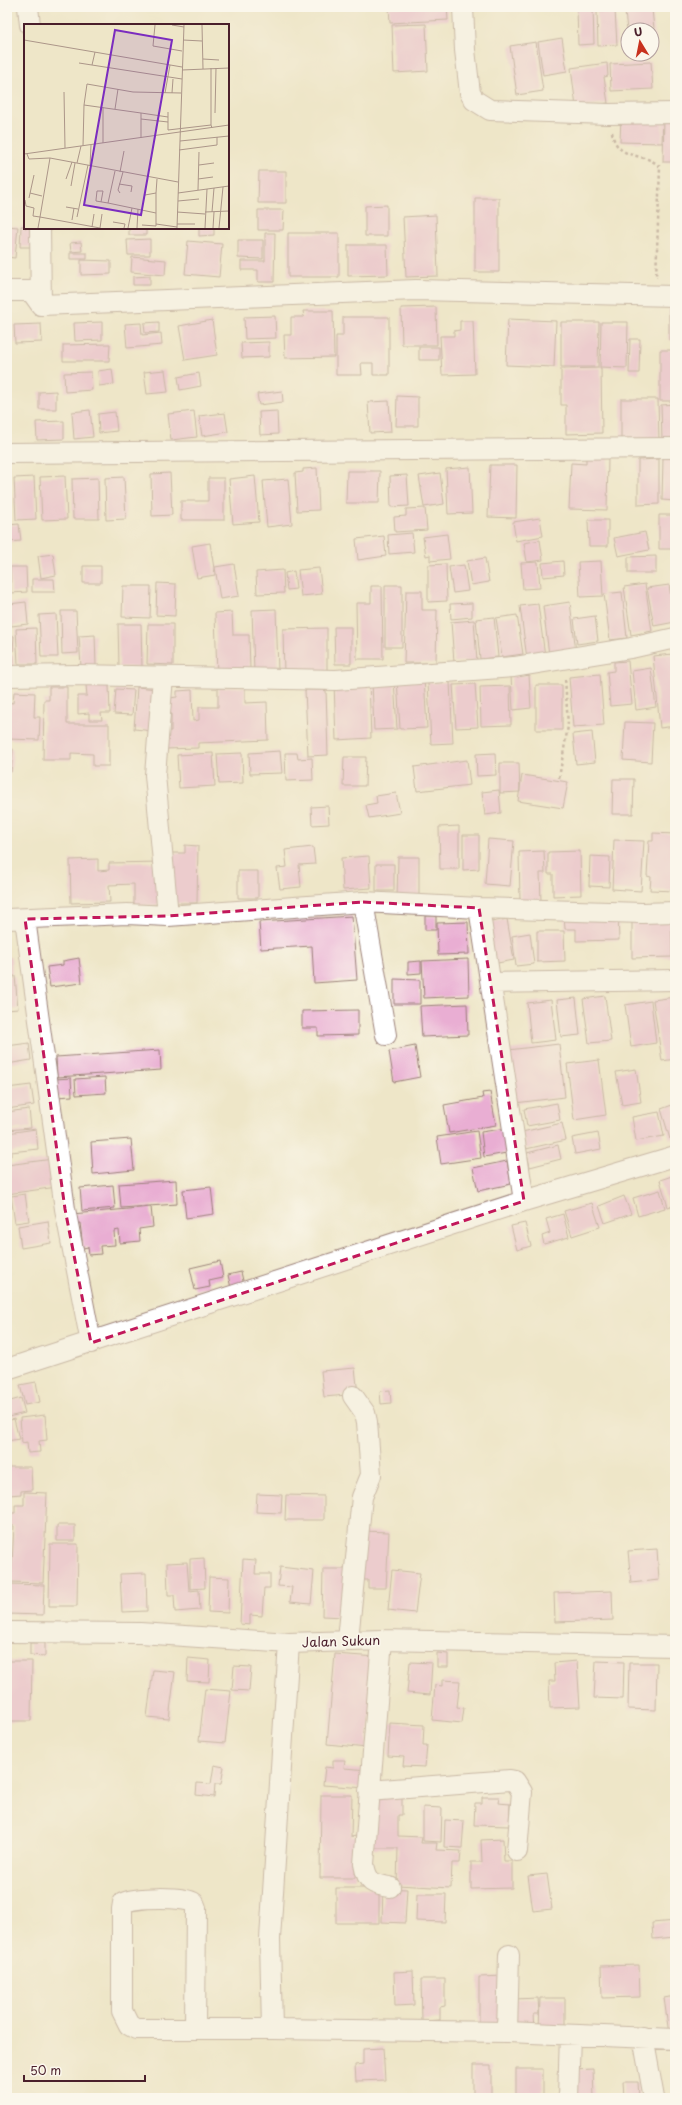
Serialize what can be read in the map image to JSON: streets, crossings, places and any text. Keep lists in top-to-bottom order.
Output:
{
  "streets": {
    "street": ["Jalan Sukun"]
  },
  "scale_bar": "50 m",
  "north": "top"
}
